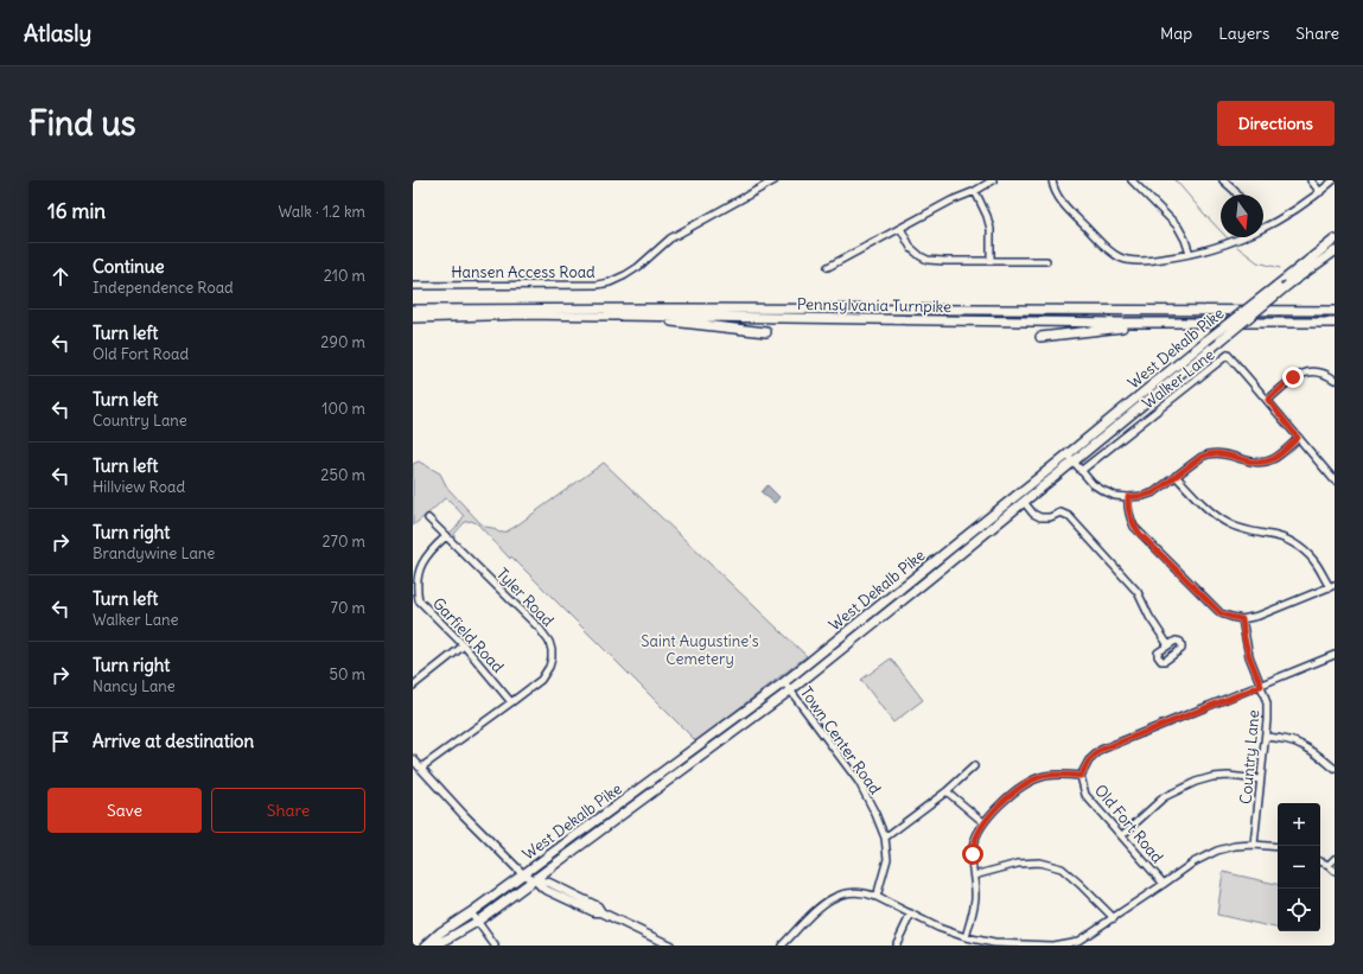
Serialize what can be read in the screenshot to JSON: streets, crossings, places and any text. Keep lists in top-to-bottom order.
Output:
{
  "streets": {
    "highway": ["Pennsylvania Turnpike", "West Dekalb Pike"],
    "street": [
      "Hansen Access Road",
      "Walker Lane",
      "Tyler Road",
      "Garfield Road",
      "Town Center Road",
      "Country Lane",
      "Old Fort Road"
    ]
  },
  "crossings": [
    ["West Dekalb Pike", "Town Center Road"],
    ["Tyler Road", "Garfield Road"],
    ["Country Lane", "Old Fort Road"]
  ],
  "parks": ["Saint Augustine's Cemetery"],
  "north": "bottom",
  "page": {
    "header": "Atlasly",
    "nav": ["Map", "Layers", "Share"],
    "buttons": [
      "Directions",
      ["Save", "Share"]
    ],
    "title": "Find us",
    "heading": ["16 min", "Walk · 1.2 km"],
    "list": [
      ["Continue", "Independence Road", "210 m"],
      ["Turn left", "Old Fort Road", "290 m"],
      ["Turn left", "Country Lane", "100 m"],
      ["Turn left", "Hillview Road", "250 m"],
      ["Turn right", "Brandywine Lane", "270 m"],
      ["Turn left", "Walker Lane", "70 m"],
      ["Turn right", "Nancy Lane", "50 m"],
      "Arrive at destination"
    ],
    "map_buttons": ["+", "−"]
  }
}
